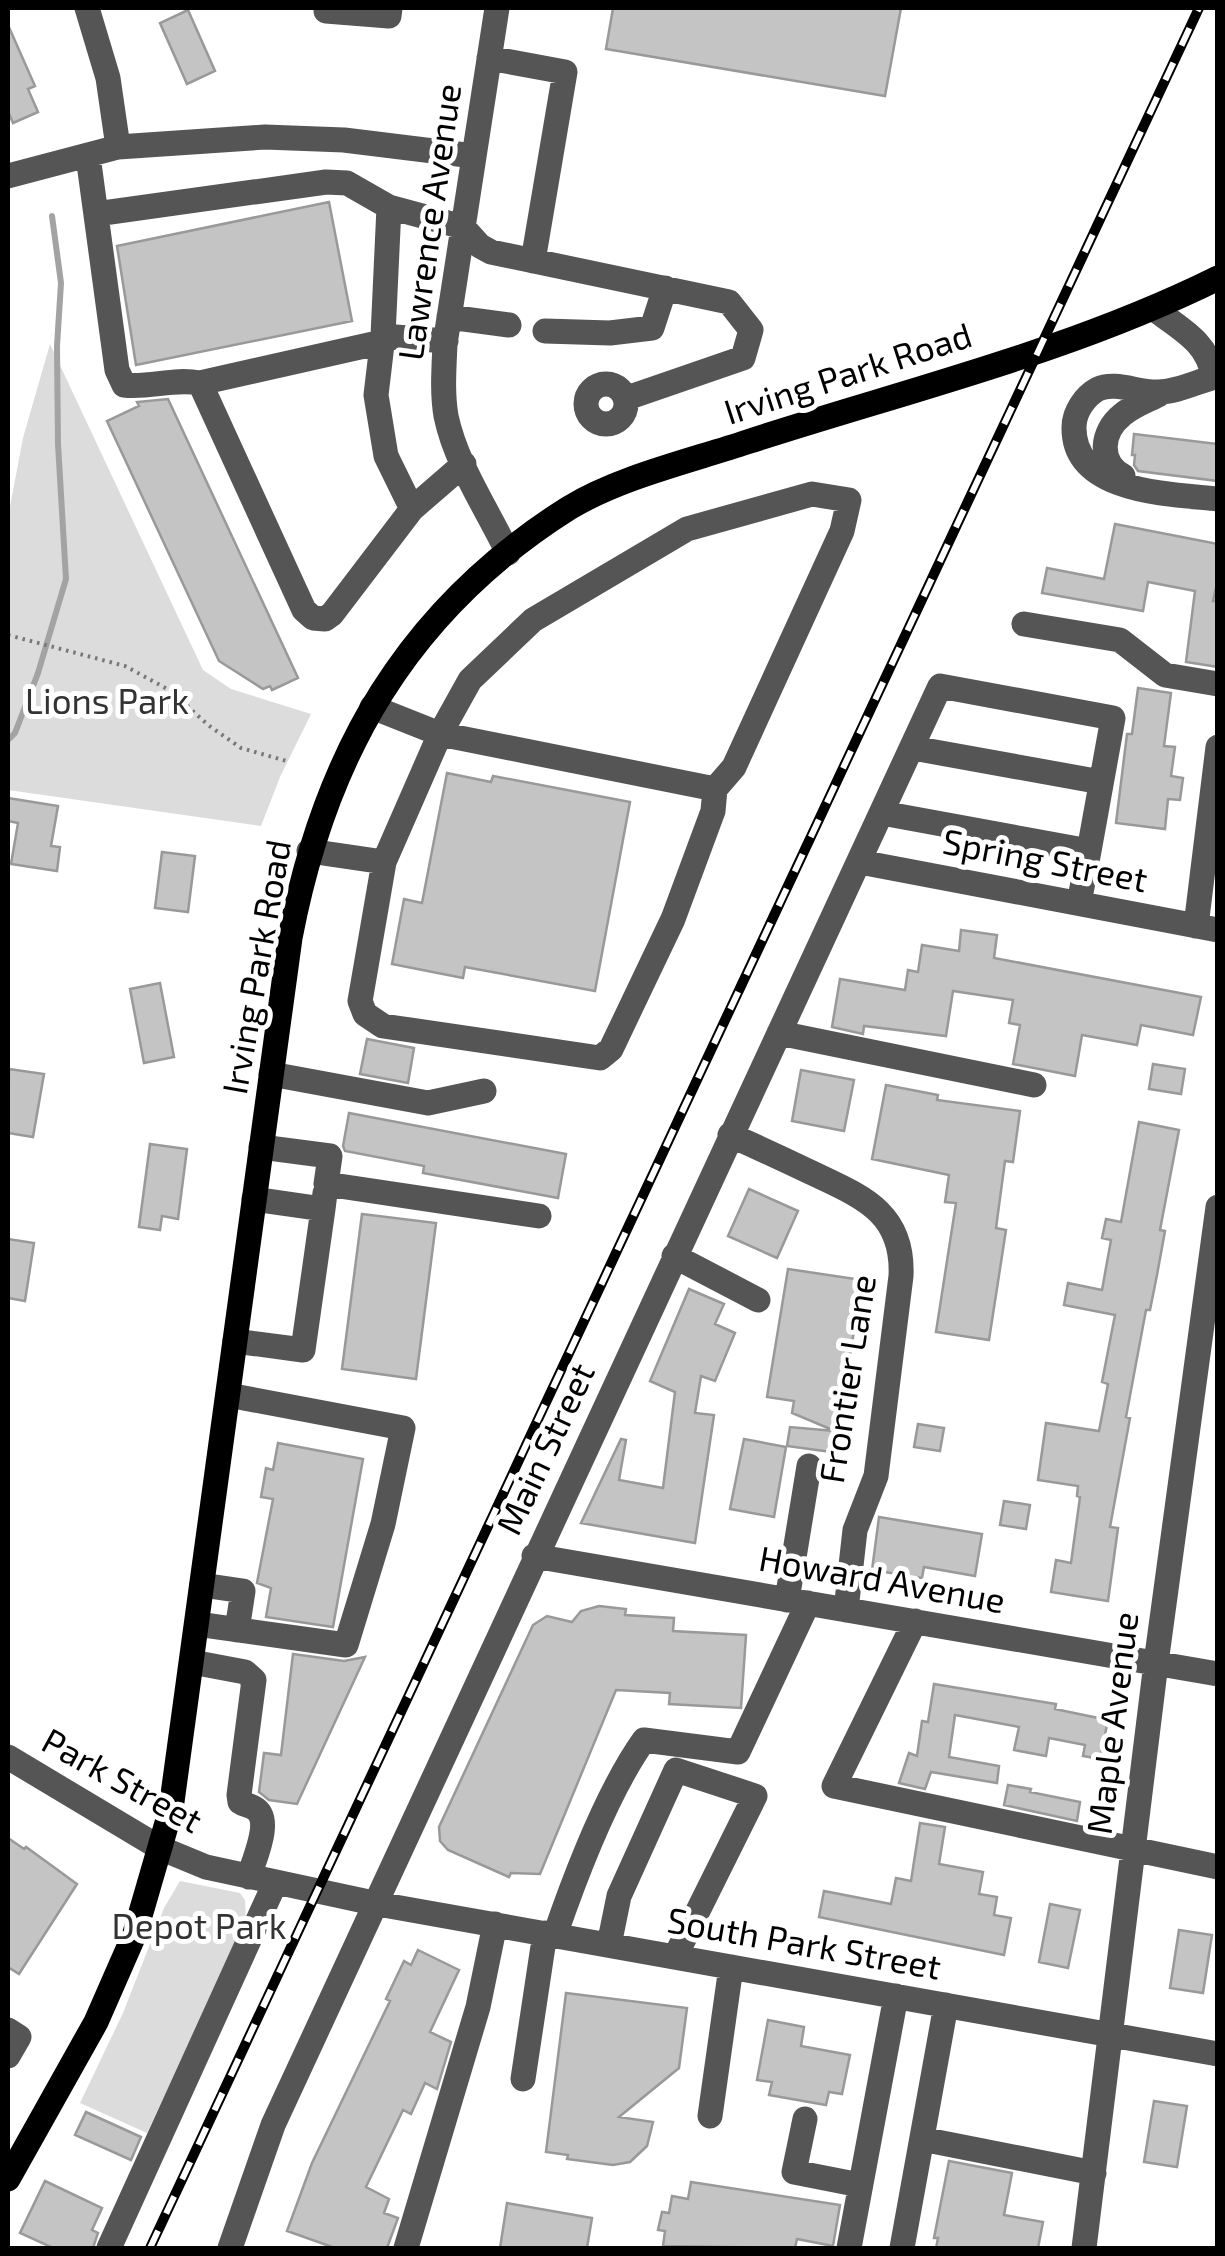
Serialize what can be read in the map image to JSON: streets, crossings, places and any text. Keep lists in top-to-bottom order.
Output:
{
  "streets": {
    "main road": ["Irving Park Road"],
    "street": [
      "Lawrence Avenue",
      "Spring Street",
      "Frontier Lane",
      "Main Street",
      "Howard Avenue",
      "Maple Avenue",
      "Park Street",
      "South Park Street"
    ]
  },
  "crossings": [
    ["Lawrence Avenue", "Irving Park Road"],
    ["Irving Park Road", "Park Street"],
    ["Spring Street", "Main Street"],
    ["Frontier Lane", "Main Street"],
    ["Frontier Lane", "Howard Avenue"],
    ["Main Street", "Howard Avenue"],
    ["Main Street", "Park Street"],
    ["Main Street", "South Park Street"],
    ["Howard Avenue", "Maple Avenue"],
    ["Maple Avenue", "South Park Street"],
    ["Park Street", "South Park Street"]
  ],
  "parks": ["Lions Park", "Depot Park"]
}
